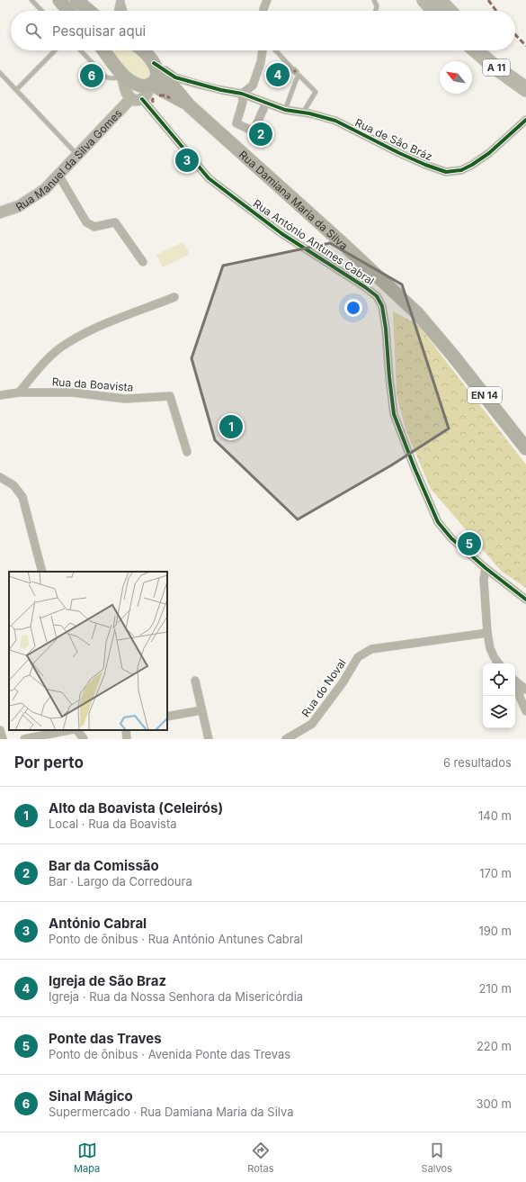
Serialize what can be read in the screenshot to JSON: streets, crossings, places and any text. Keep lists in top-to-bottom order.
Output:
{
  "streets": {
    "highway": ["A 11"],
    "main road": ["Rua Damiana Maria da Silva", "EN 14"],
    "street": [
      "Rua de São Bráz",
      "Rua Manuel da Silva Gomes",
      "Rua António Antunes Cabral",
      "Rua da Boavista",
      "Rua do Noval"
    ]
  },
  "crossings": [
    ["Rua de São Bráz", "Rua Damiana Maria da Silva"],
    ["Rua Damiana Maria da Silva", "Rua António Antunes Cabral"]
  ],
  "north": "top left",
  "page": {
    "search": "Pesquisar aqui",
    "pins": [
      "4",
      "6",
      "2",
      "3",
      "1",
      "5"
    ],
    "heading": ["Por perto", "6 resultados"],
    "list": [
      {
        "mark": "1",
        "name": "Alto da Boavista (Celeirós)",
        "note": "Local · Rua da Boavista",
        "value": "140 m"
      },
      {
        "mark": "2",
        "name": "Bar da Comissão",
        "note": "Bar · Largo da Corredoura",
        "value": "170 m"
      },
      {
        "mark": "3",
        "name": "António Cabral",
        "note": "Ponto de ônibus · Rua António Antunes Cabral",
        "value": "190 m"
      },
      {
        "mark": "4",
        "name": "Igreja de São Braz",
        "note": "Igreja · Rua da Nossa Senhora da Misericórdia",
        "value": "210 m"
      },
      {
        "mark": "5",
        "name": "Ponte das Traves",
        "note": "Ponto de ônibus · Avenida Ponte das Trevas",
        "value": "220 m"
      },
      {
        "mark": "6",
        "name": "Sinal Mágico",
        "note": "Supermercado · Rua Damiana Maria da Silva",
        "value": "300 m"
      }
    ],
    "nav": ["Mapa", "Rotas", "Salvos"]
  }
}
